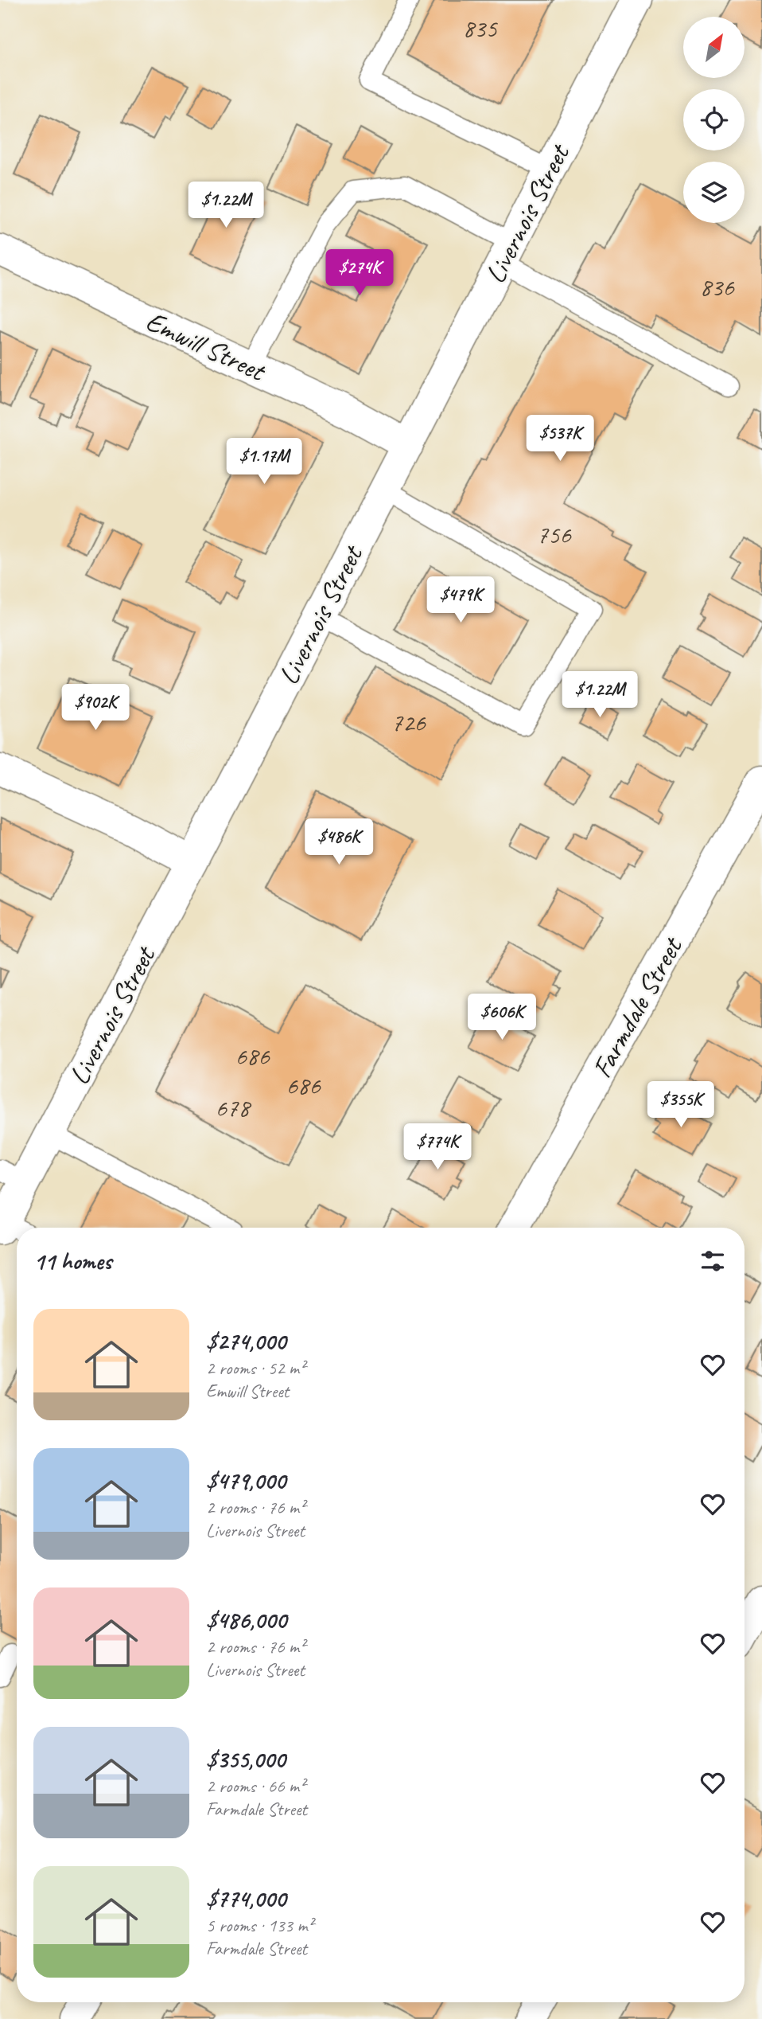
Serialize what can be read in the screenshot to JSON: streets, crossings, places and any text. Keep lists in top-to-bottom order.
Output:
{
  "streets": {
    "street": ["Livernois Street", "Emwill Street", "Farmdale Street"]
  },
  "crossings": [
    ["Livernois Street", "Emwill Street"]
  ],
  "house_numbers": [
    "835",
    "836",
    "756",
    "726",
    "686",
    "686",
    "678"
  ],
  "north": "top right",
  "page": {
    "price": [
      "$1.22M",
      "$274K",
      "$537K",
      "$1.17M",
      "$479K",
      "$1.22M",
      "$902K",
      "$486K",
      "$606K",
      "$355K",
      "$774K"
    ],
    "heading": "11 homes",
    "list": [
      {
        "name": "$274,000",
        "note": "2 rooms · 52 m² · Emwill Street"
      },
      {
        "name": "$479,000",
        "note": "2 rooms · 76 m² · Livernois Street"
      },
      {
        "name": "$486,000",
        "note": "2 rooms · 76 m² · Livernois Street"
      },
      {
        "name": "$355,000",
        "note": "2 rooms · 66 m² · Farmdale Street"
      },
      {
        "name": "$774,000",
        "note": "5 rooms · 133 m² · Farmdale Street"
      }
    ]
  }
}
